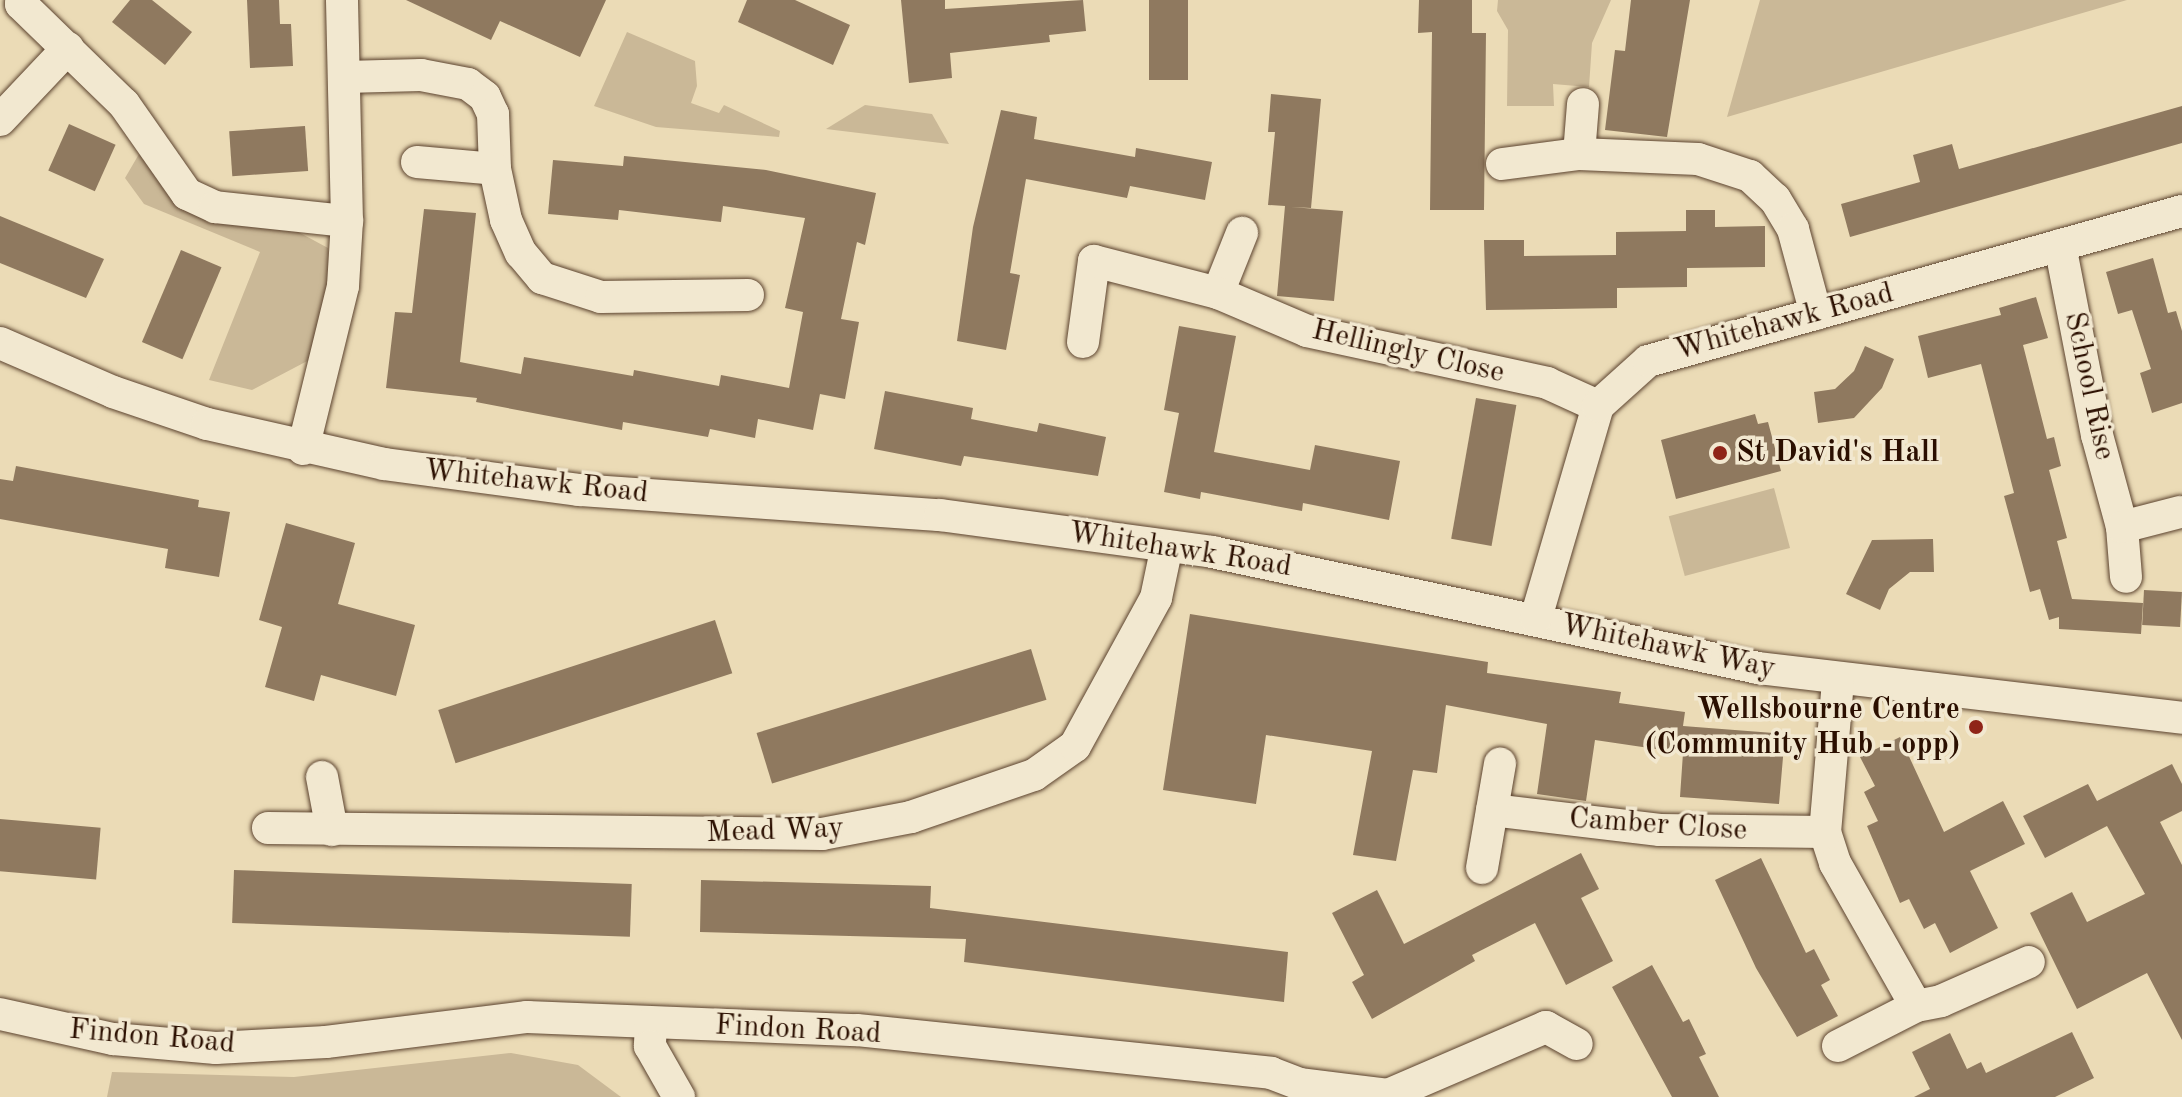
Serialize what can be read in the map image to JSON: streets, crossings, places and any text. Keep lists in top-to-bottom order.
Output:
{
  "streets": {
    "street": [
      "Whitehawk Road",
      "Hellingly Close",
      "School Rise",
      "Whitehawk Way",
      "Camber Close",
      "Mead Way",
      "Findon Road"
    ]
  },
  "crossings": [
    ["Whitehawk Road", "Hellingly Close"],
    ["Whitehawk Road", "School Rise"],
    ["Whitehawk Road", "Whitehawk Way"],
    ["Whitehawk Road", "Mead Way"]
  ],
  "places": ["St David's Hall", "Wellsbourne Centre (Community Hub - opp)"]
}
